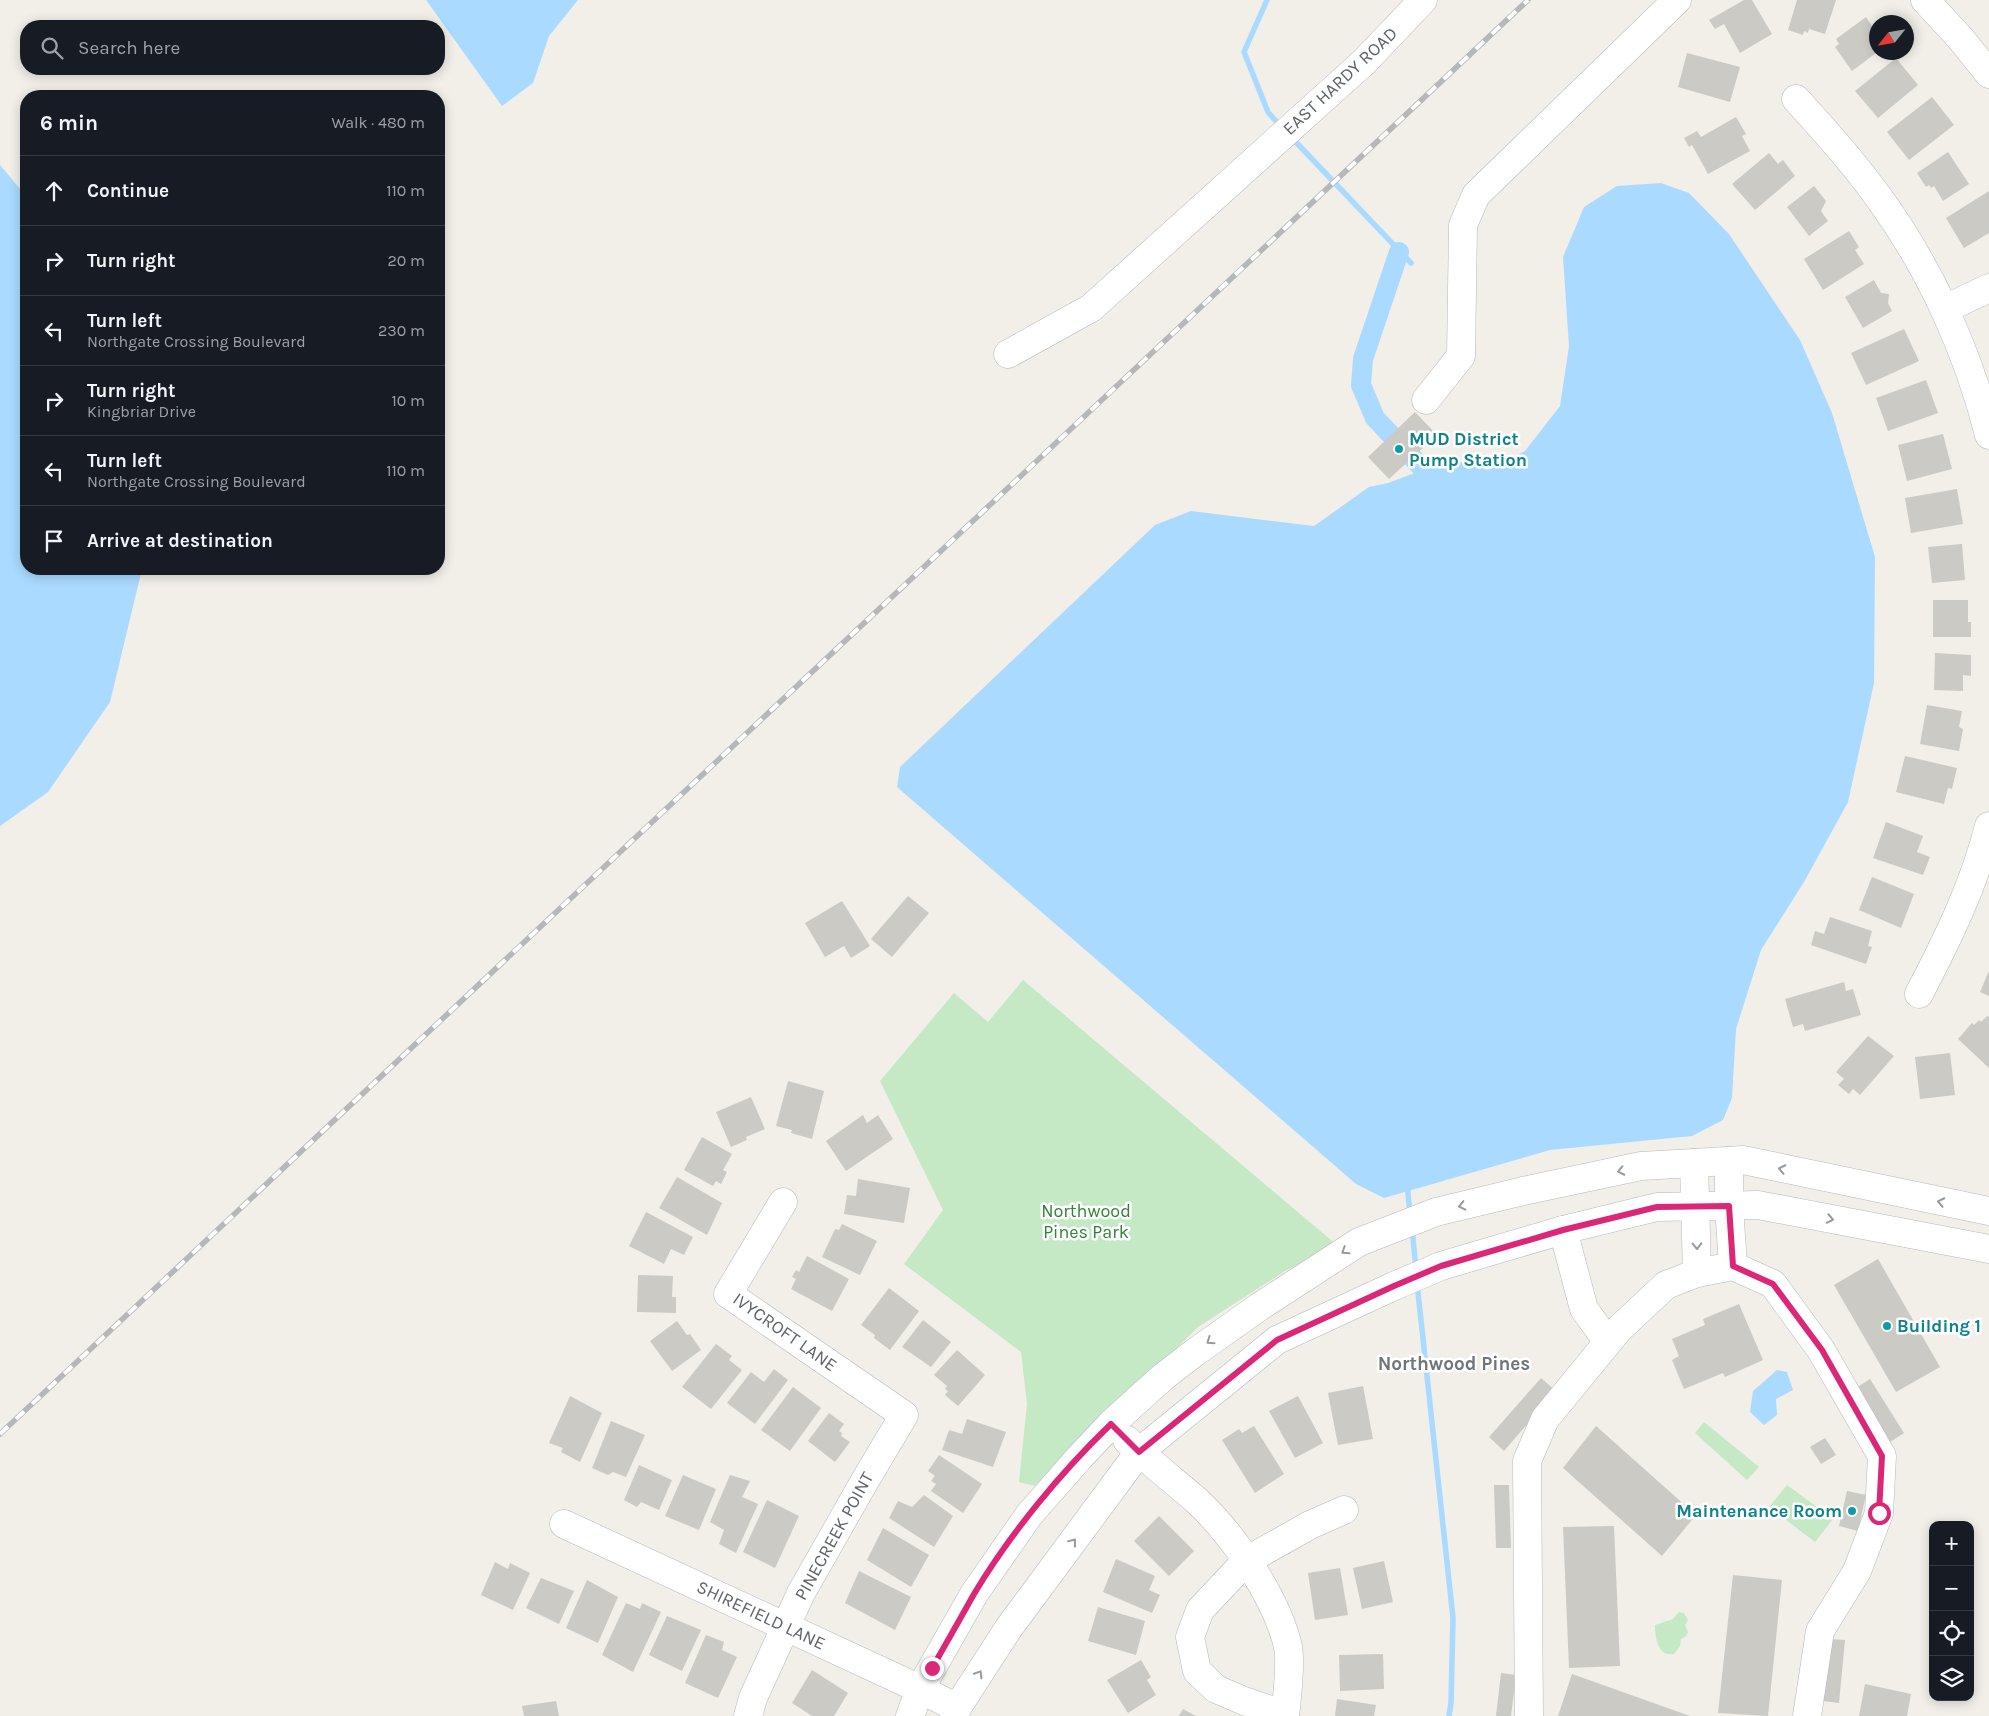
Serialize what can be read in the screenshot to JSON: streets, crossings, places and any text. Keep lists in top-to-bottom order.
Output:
{
  "streets": {
    "street": [
      "EAST HARDY ROAD",
      "IVYCROFT LANE",
      "PINECREEK POINT",
      "SHIREFIELD LANE"
    ]
  },
  "crossings": [
    ["IVYCROFT LANE", "PINECREEK POINT"],
    ["PINECREEK POINT", "SHIREFIELD LANE"]
  ],
  "districts": ["Northwood Pines"],
  "parks": ["Northwood Pines Park"],
  "places": ["MUD District Pump Station", "Building 1", "Maintenance Room"],
  "north": "bottom left",
  "page": {
    "search": "Search here",
    "heading": ["6 min", "Walk · 480 m"],
    "list": [
      ["Continue", "110 m"],
      ["Turn right", "20 m"],
      ["Turn left", "Northgate Crossing Boulevard", "230 m"],
      ["Turn right", "Kingbriar Drive", "10 m"],
      ["Turn left", "Northgate Crossing Boulevard", "110 m"],
      "Arrive at destination"
    ],
    "map_buttons": ["+", "−"]
  }
}
